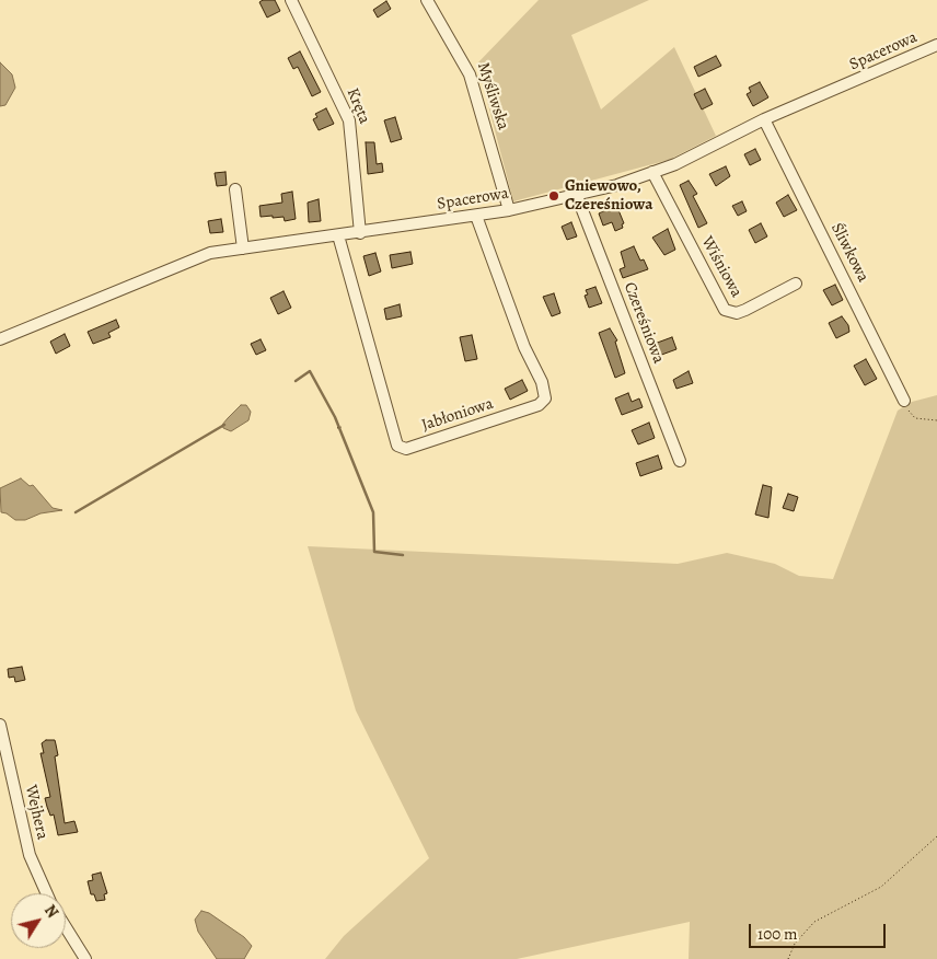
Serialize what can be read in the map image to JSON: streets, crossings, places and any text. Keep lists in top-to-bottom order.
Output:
{
  "streets": {
    "street": [
      "Spacerowa",
      "Myśliwska",
      "Kręta",
      "Śliwkowa",
      "Wiśniowa",
      "Czereśniowa",
      "Jabłoniowa",
      "Wejhera"
    ]
  },
  "crossings": [
    ["Spacerowa", "Myśliwska"],
    ["Spacerowa", "Kręta"],
    ["Spacerowa", "Śliwkowa"],
    ["Spacerowa", "Wiśniowa"],
    ["Spacerowa", "Czereśniowa"],
    ["Spacerowa", "Jabłoniowa"]
  ],
  "places": ["Gniewowo, Czereśniowa"],
  "scale_bar": "100 m",
  "north": "top right"
}
